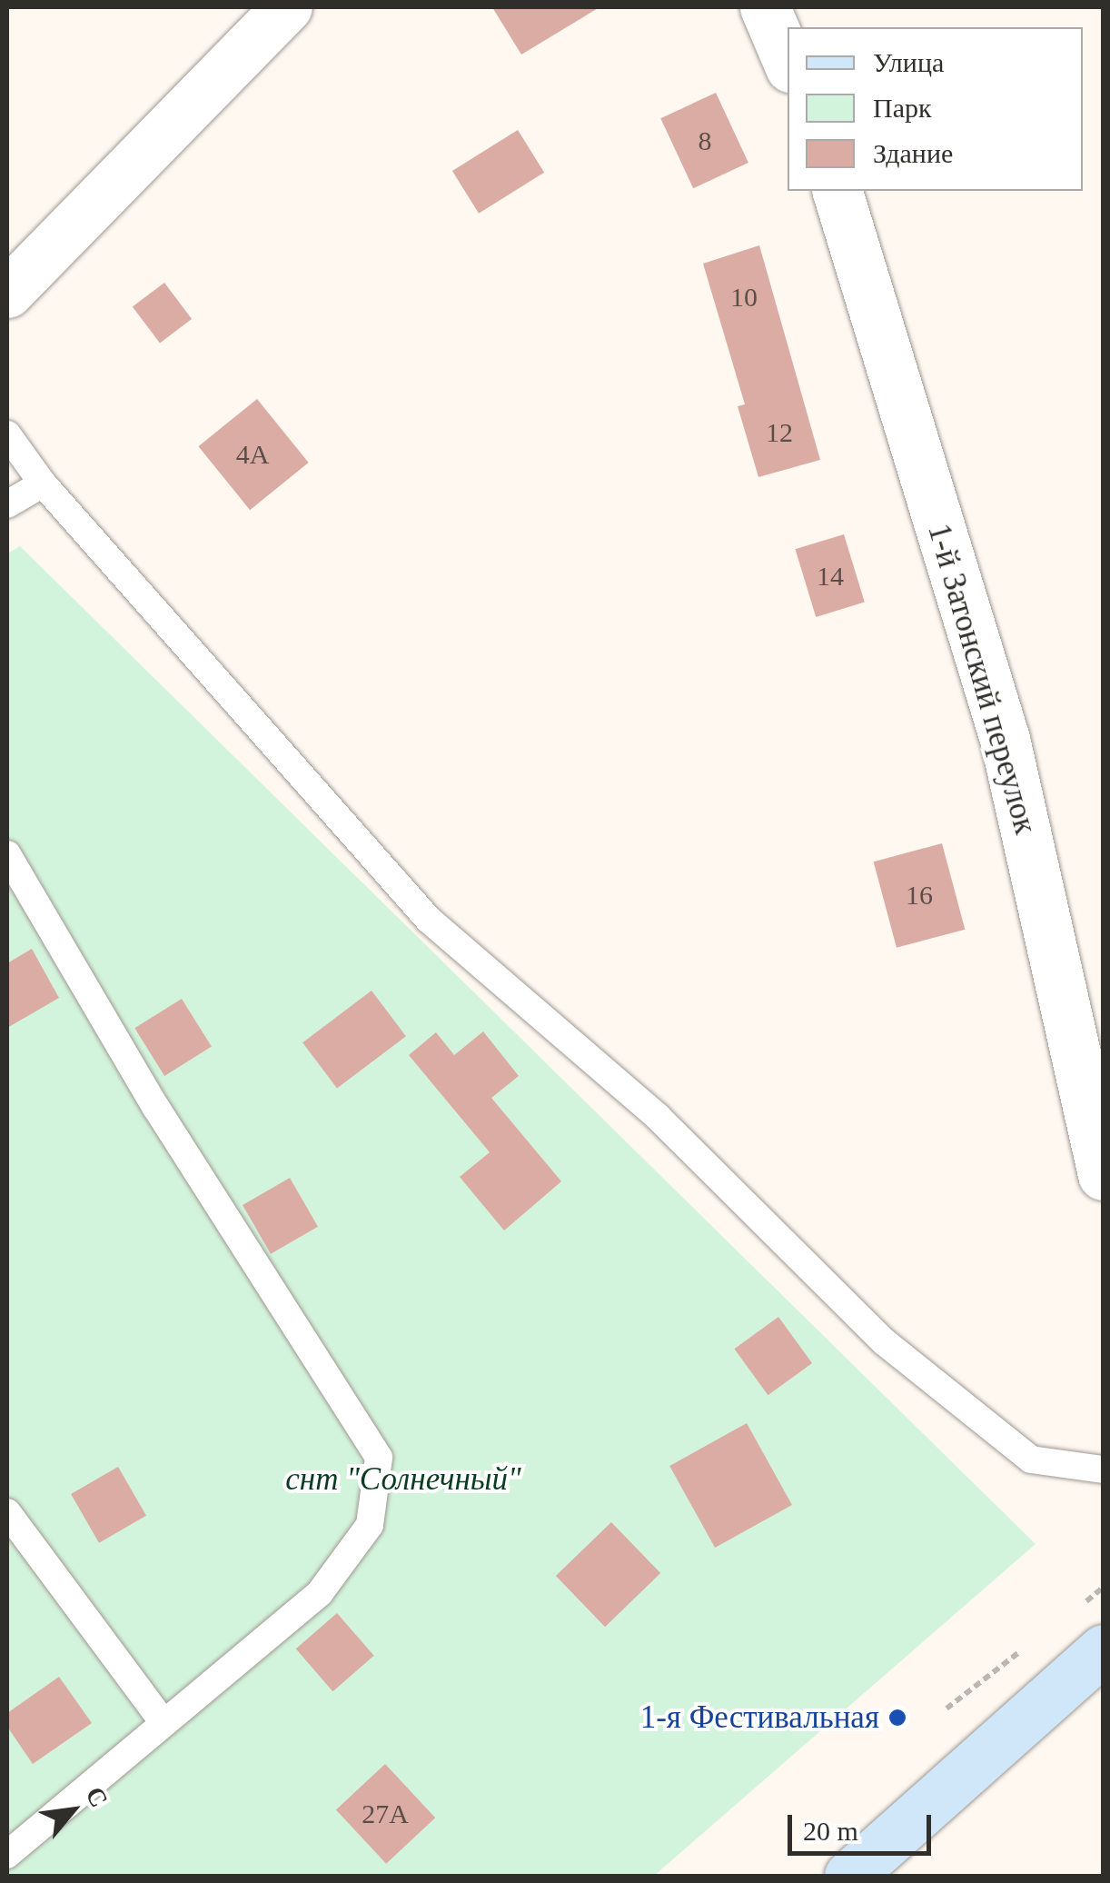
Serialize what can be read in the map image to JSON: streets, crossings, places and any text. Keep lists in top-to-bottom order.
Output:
{
  "streets": {
    "street": ["1-й Затонский переулок"]
  },
  "parks": ["снт \"Солнечный\""],
  "places": ["1-я Фестивальная"],
  "house_numbers": [
    "8",
    "10",
    "12",
    "4А",
    "14",
    "16",
    "27А"
  ],
  "legend": ["Улица", "Парк", "Здание"],
  "scale_bar": "20 m",
  "north": "top right"
}
